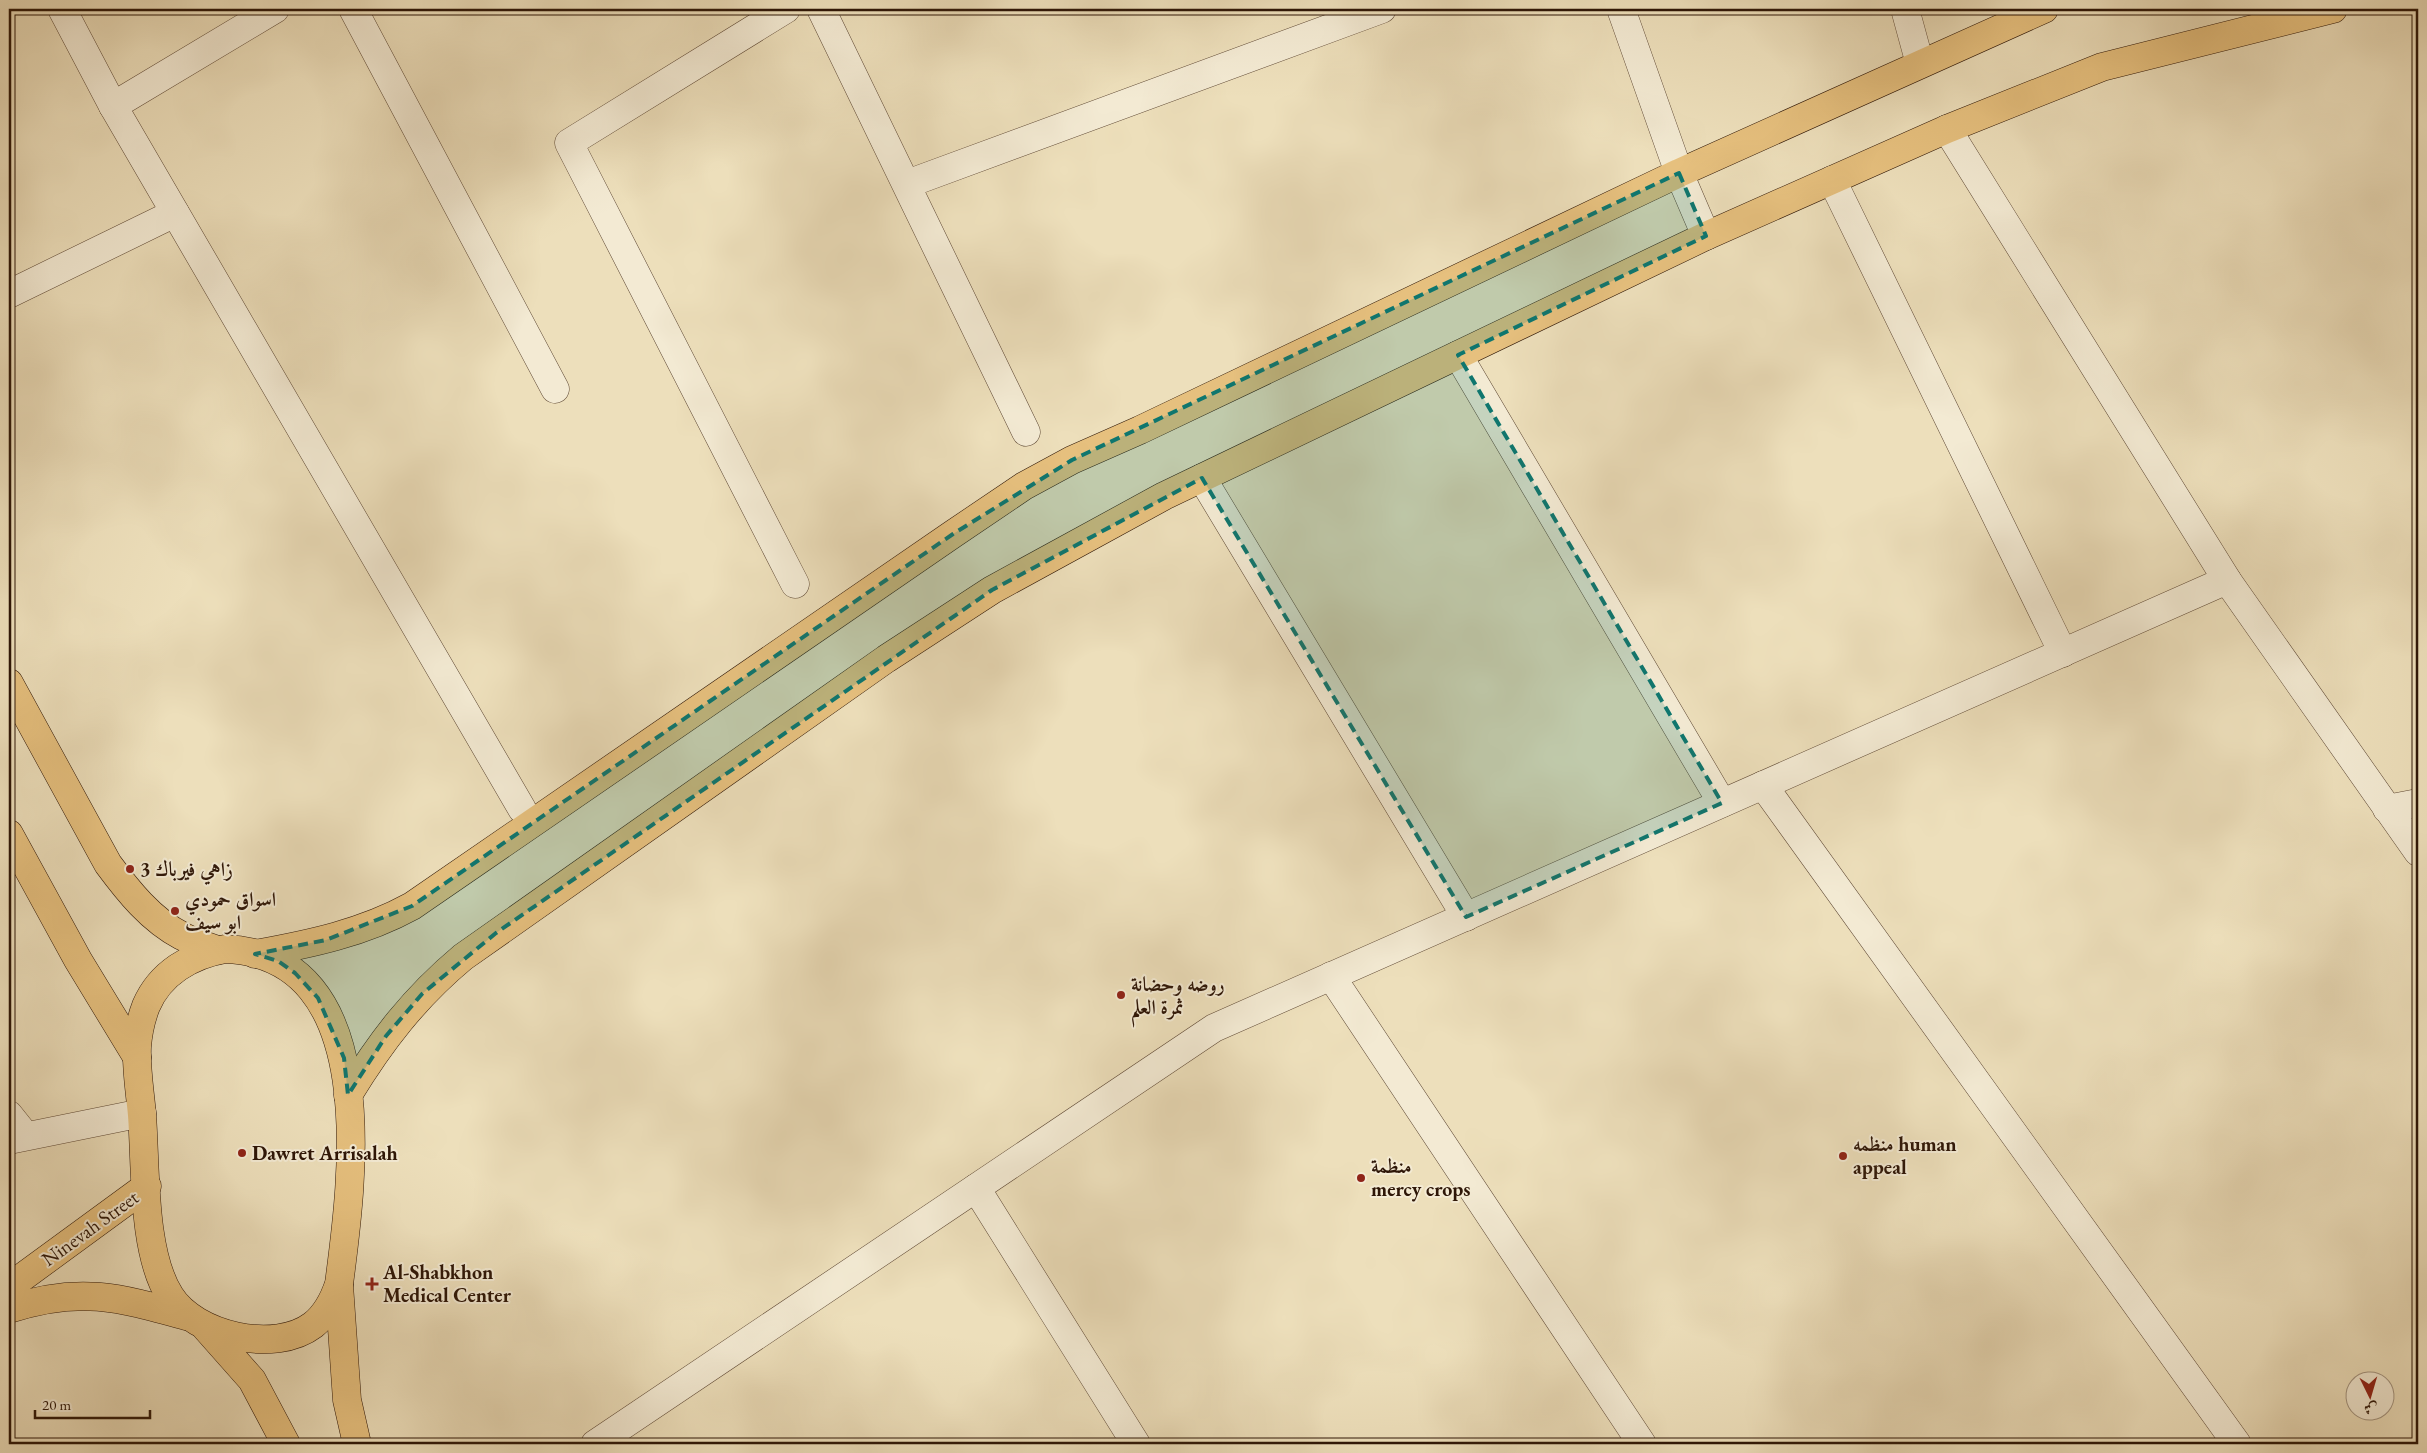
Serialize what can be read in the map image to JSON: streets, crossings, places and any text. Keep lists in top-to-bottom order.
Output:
{
  "streets": {
    "main road": ["Ninevah Street"]
  },
  "places": {
    "other": [
      "زاهي فيرباك 3",
      "اسواق حمودي ابو سيف",
      "روضه وحضانة ثمرة العلم",
      "Dawret Arrisalah",
      "منظمه human appeal",
      "منظمة mercy crops"
    ],
    "health": ["Al-Shabkhon Medical Center"]
  },
  "scale_bar": "20 m",
  "north": "bottom"
}
